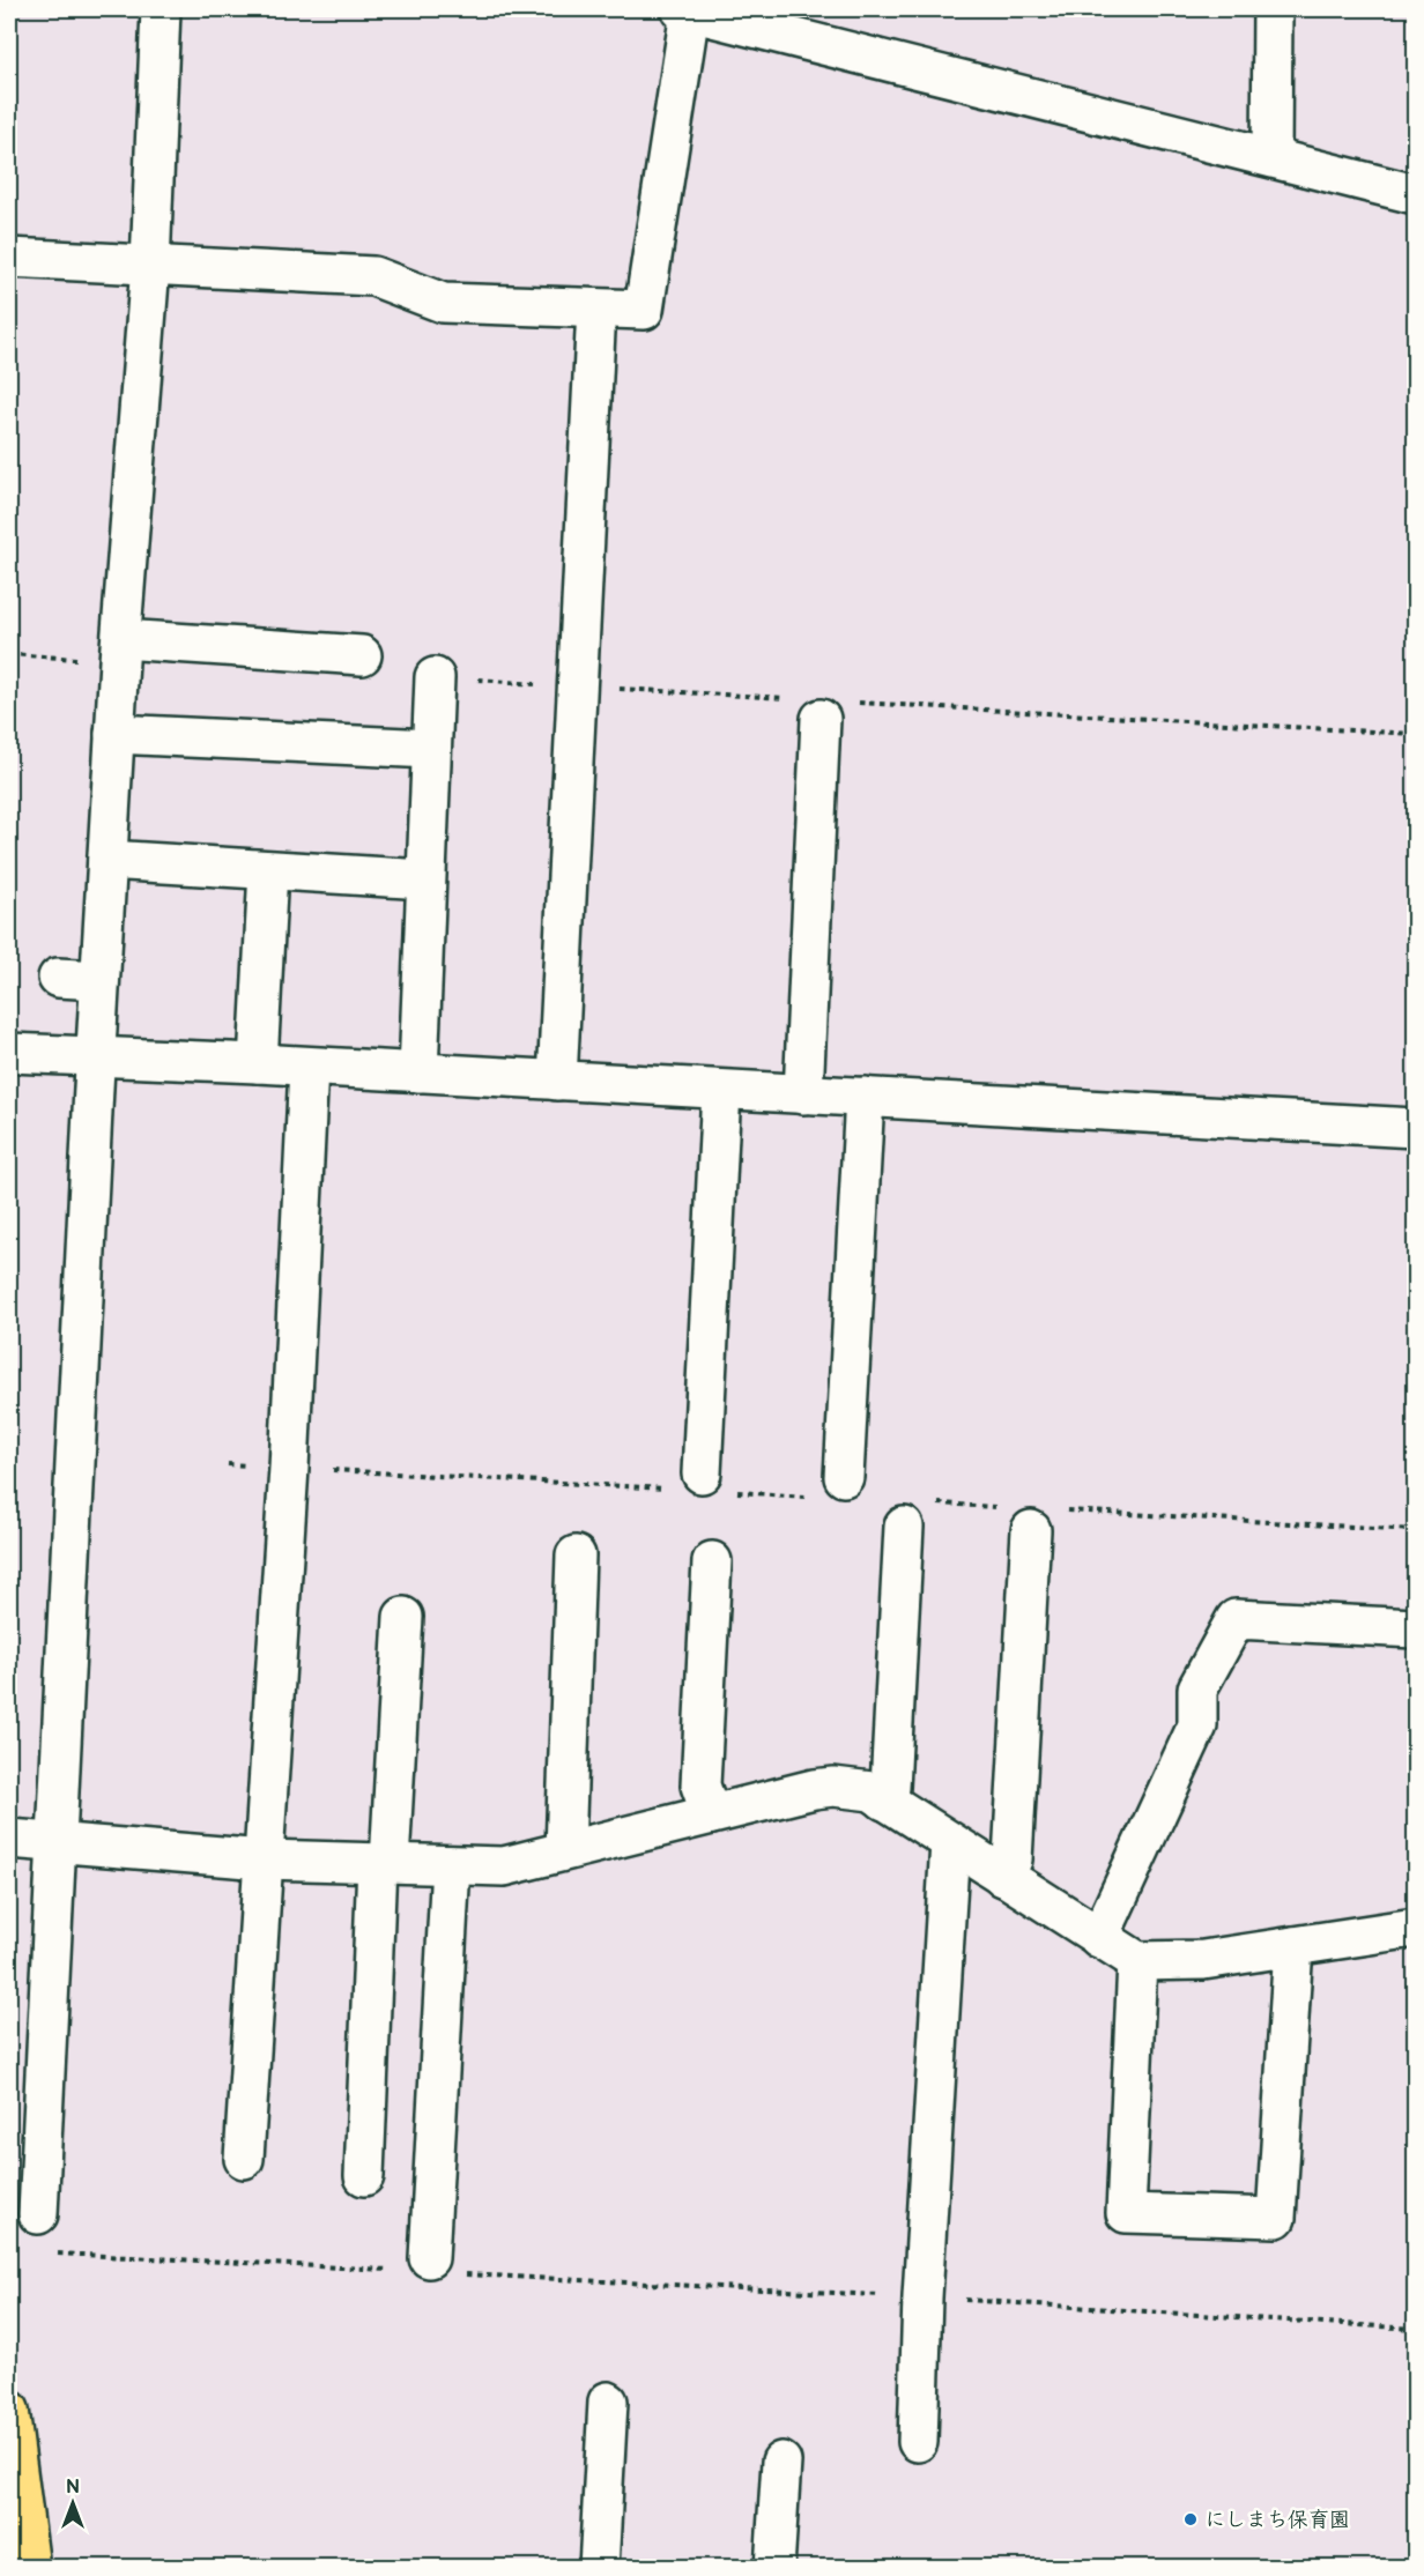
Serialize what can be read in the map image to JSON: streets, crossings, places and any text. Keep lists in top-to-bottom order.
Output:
{
  "places": ["にしまち保育園"],
  "north": "top"
}
